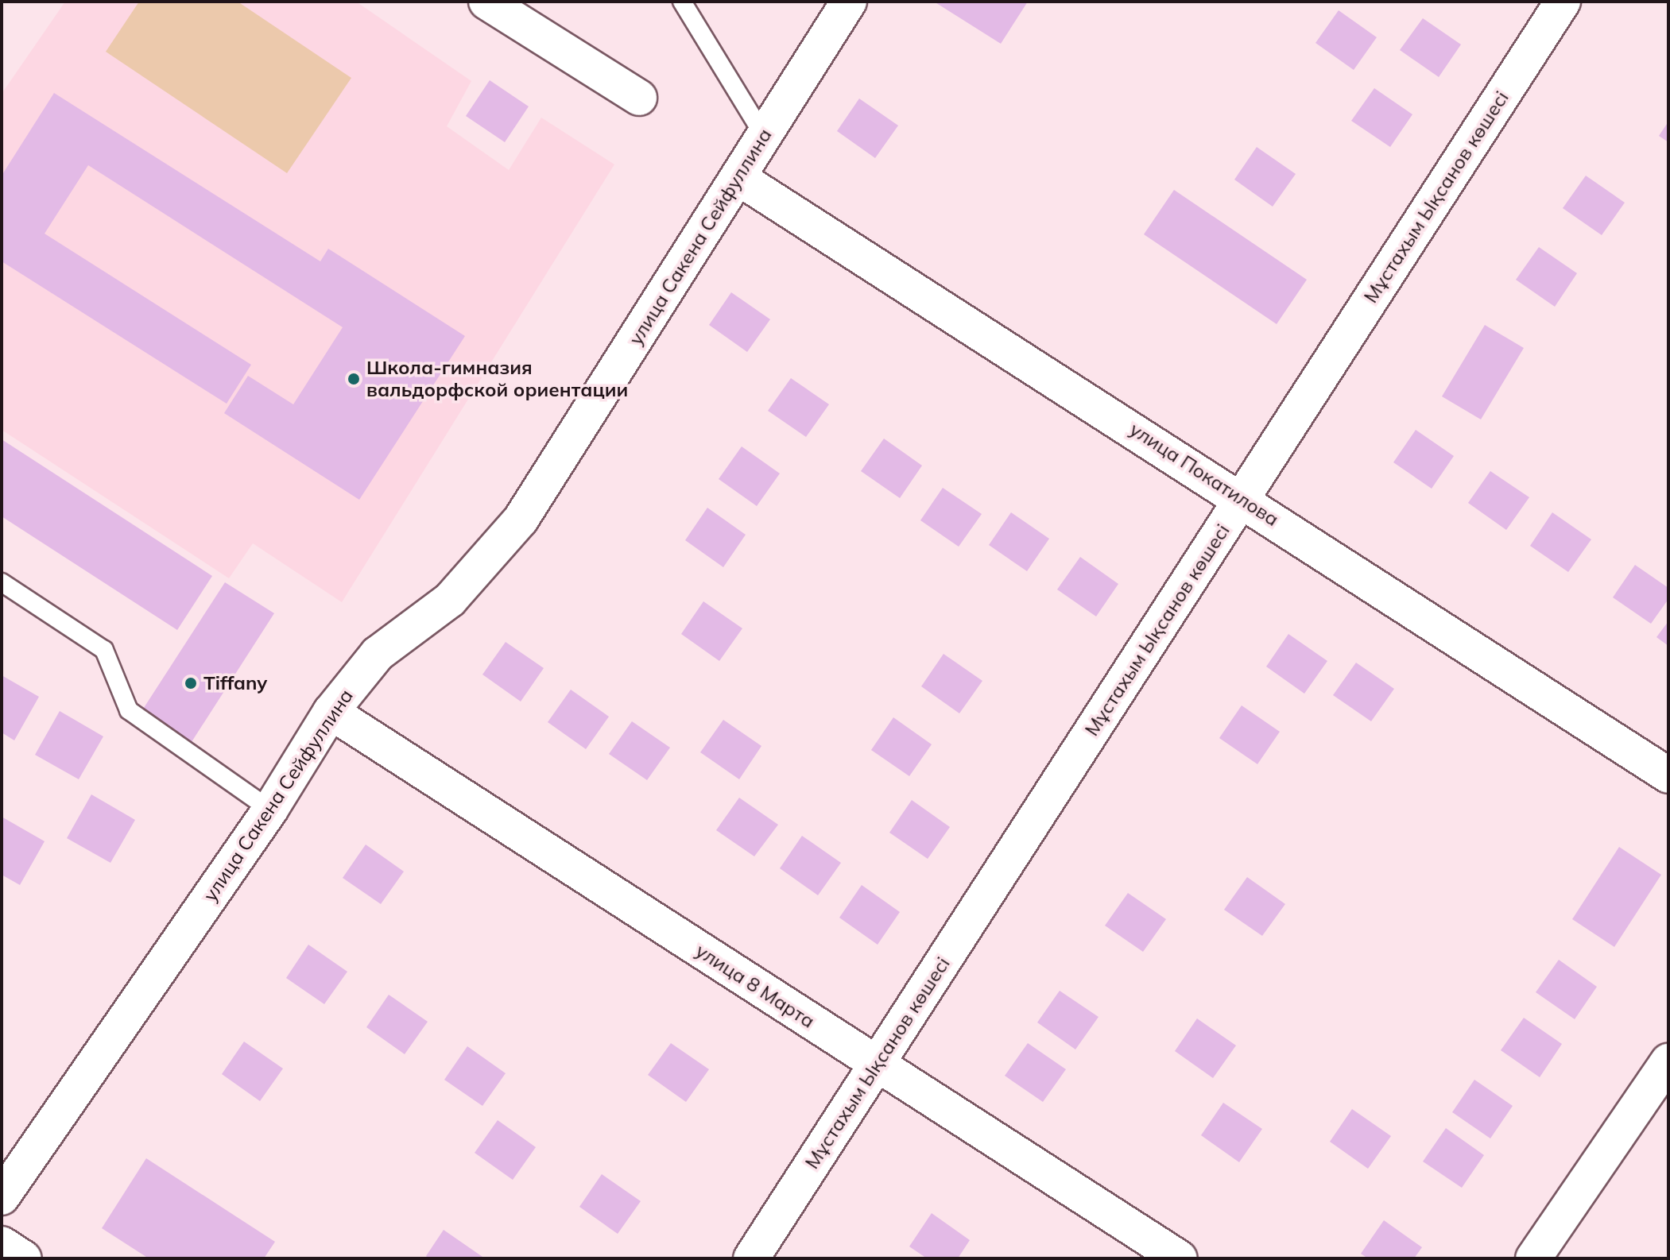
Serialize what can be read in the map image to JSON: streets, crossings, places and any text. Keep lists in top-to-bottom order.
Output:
{
  "streets": {
    "street": [
      "Мұстахым Ықсанов көшесі",
      "улица Сакена Сейфуллина",
      "улица Покатилова",
      "улица 8 Марта"
    ]
  },
  "crossings": [
    ["Мұстахым Ықсанов көшесі", "улица Покатилова"],
    ["Мұстахым Ықсанов көшесі", "улица 8 Марта"],
    ["улица Сакена Сейфуллина", "улица Покатилова"],
    ["улица Сакена Сейфуллина", "улица 8 Марта"]
  ],
  "places": ["Школа-гимназия вальдорфской ориентации", "Tiffany"]
}
